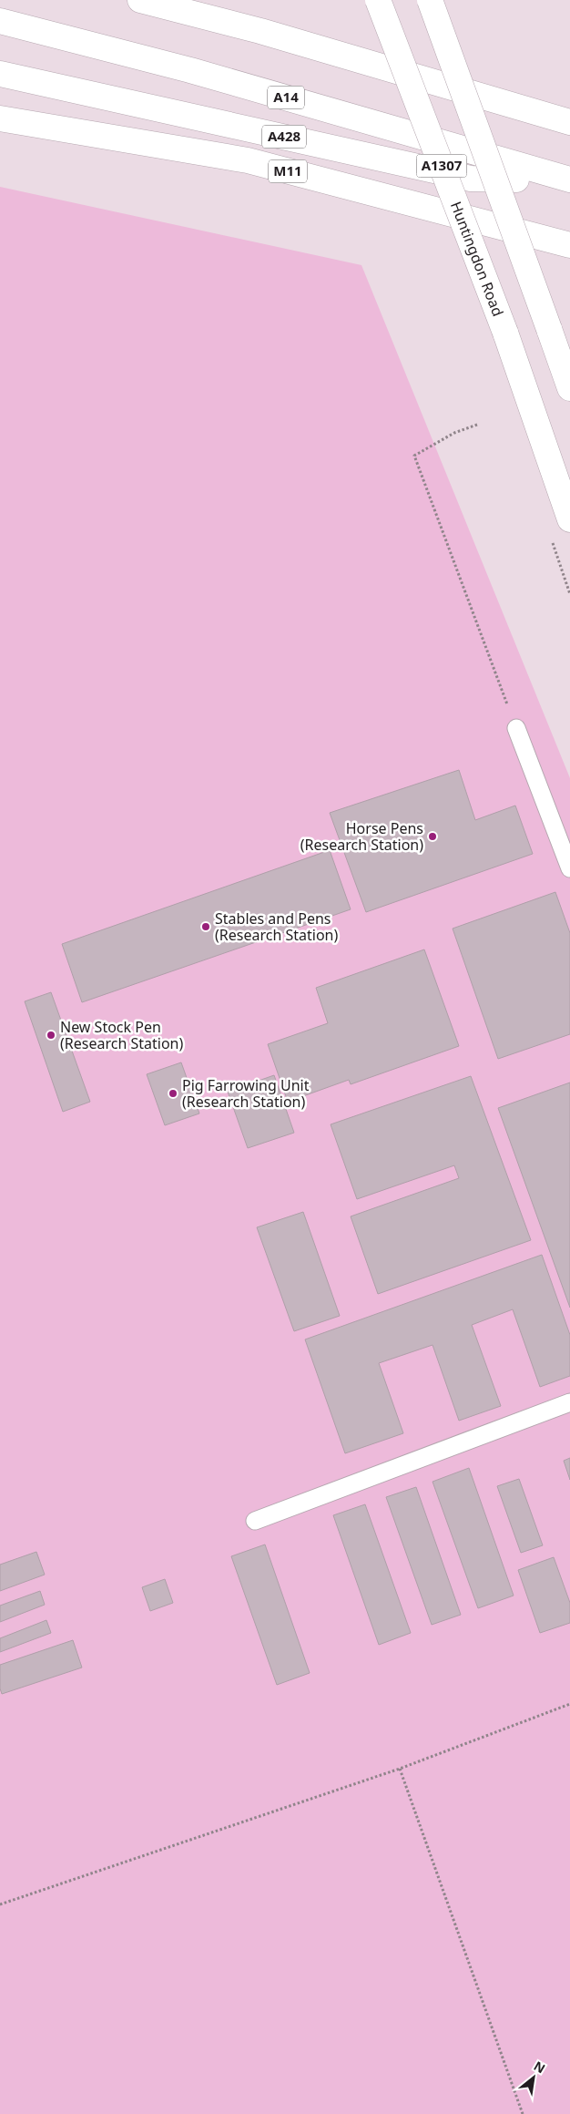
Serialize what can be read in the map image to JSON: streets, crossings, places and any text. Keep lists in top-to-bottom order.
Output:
{
  "streets": {
    "main road": [
      "A14",
      "A428",
      "A1307",
      "M11",
      "Huntingdon Road"
    ]
  },
  "crossings": [
    ["A14", "A428"]
  ],
  "places": [
    "Horse Pens (Research Station)",
    "Stables and Pens (Research Station)",
    "New Stock Pen (Research Station)",
    "Pig Farrowing Unit (Research Station)"
  ],
  "north": "top right"
}
